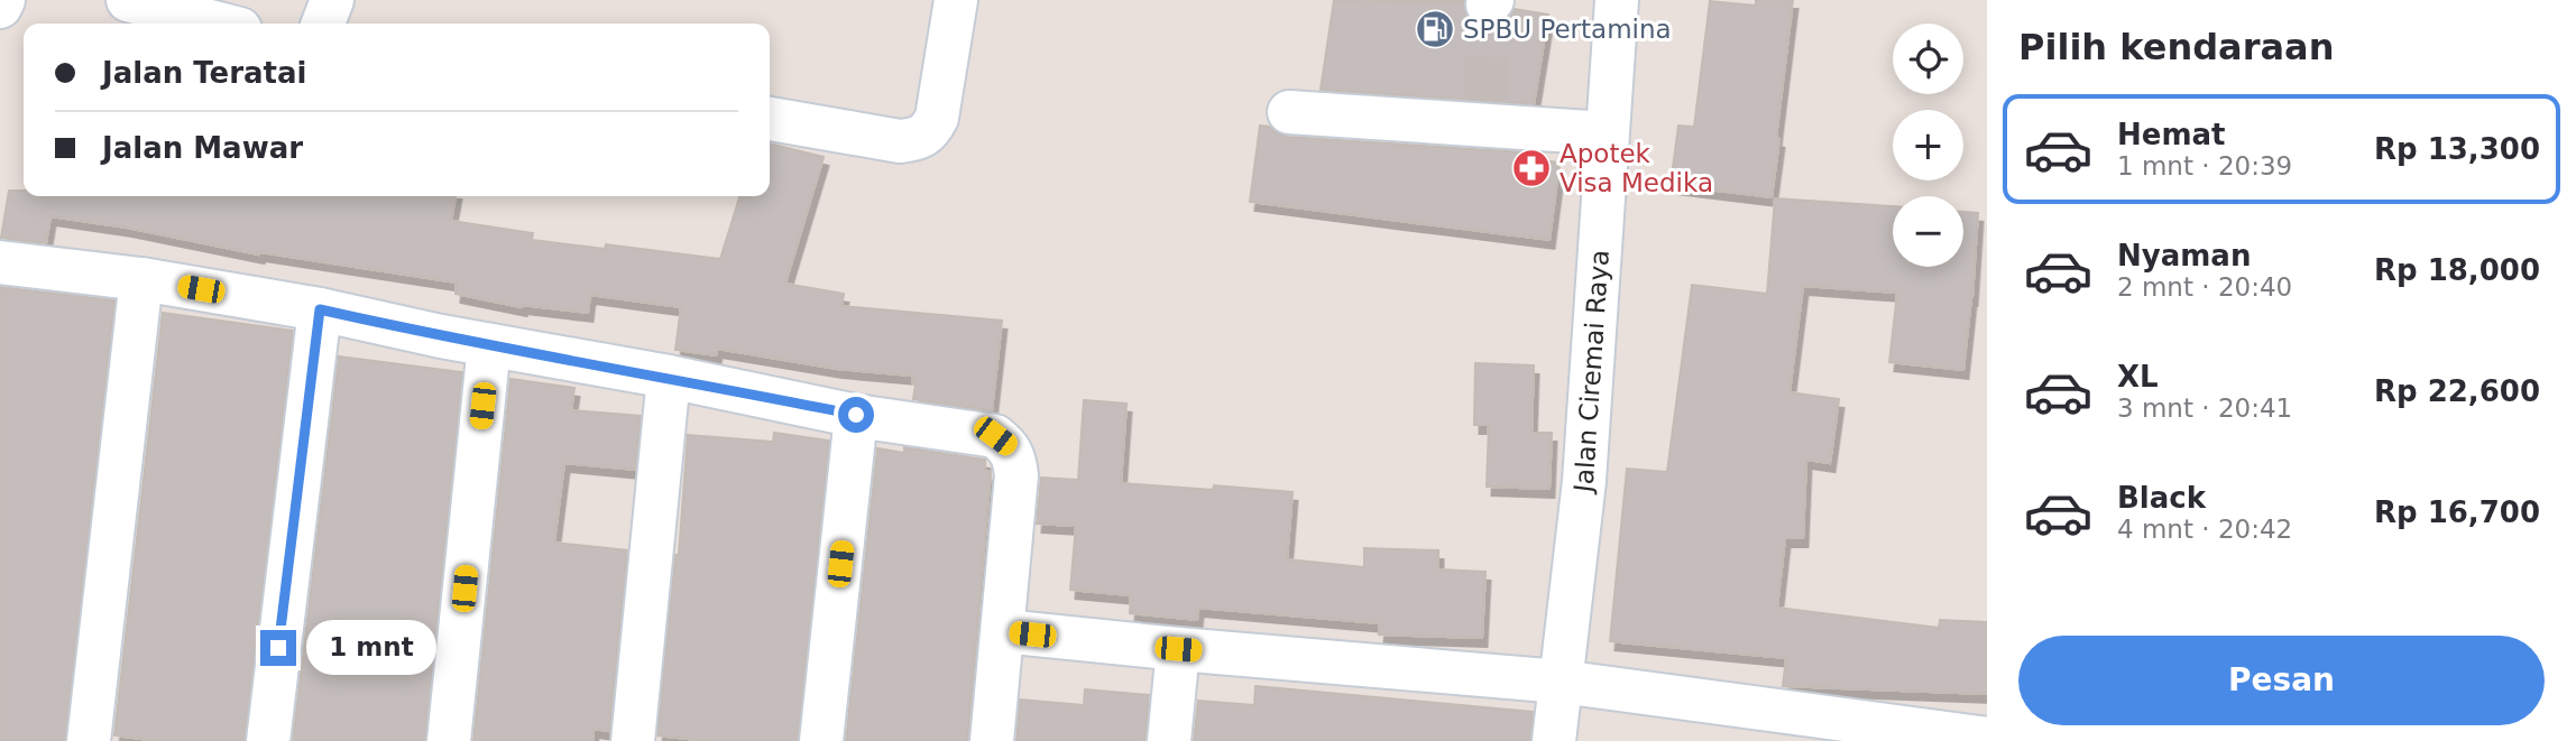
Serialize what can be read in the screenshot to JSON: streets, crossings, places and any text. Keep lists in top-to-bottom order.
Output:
{
  "streets": {
    "street": ["Jalan Ciremai Raya"]
  },
  "places": {
    "fuel station": ["SPBU Pertamina"],
    "pharmacy": ["Apotek Visa Medika"]
  },
  "page": {
    "heading": "Pilih kendaraan",
    "map_buttons": ["+", "−"],
    "banner": ["Jalan Teratai", "Jalan Mawar"],
    "list": [
      {
        "name": "Hemat",
        "note": "1 mnt · 20:39",
        "value": "Rp 13,300"
      },
      {
        "name": "Nyaman",
        "note": "2 mnt · 20:40",
        "value": "Rp 18,000"
      },
      {
        "name": "XL",
        "note": "3 mnt · 20:41",
        "value": "Rp 22,600"
      },
      {
        "name": "Black",
        "note": "4 mnt · 20:42",
        "value": "Rp 16,700"
      }
    ],
    "bubble": "1 mnt",
    "buttons": "Pesan"
  }
}
